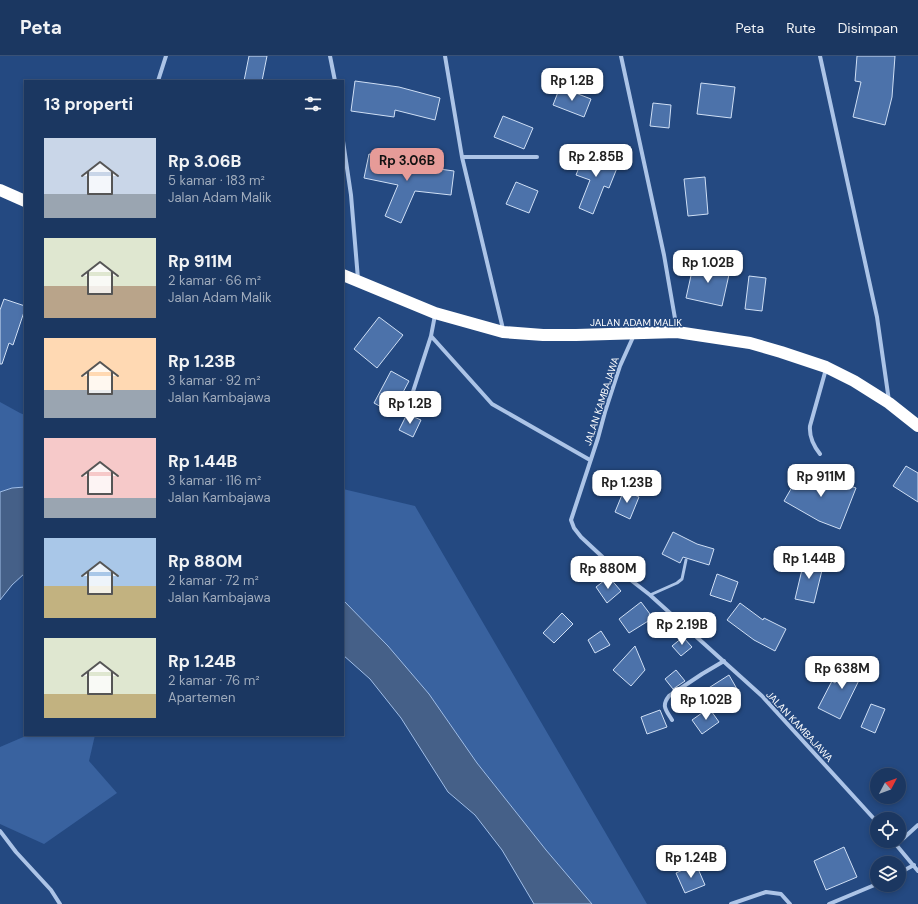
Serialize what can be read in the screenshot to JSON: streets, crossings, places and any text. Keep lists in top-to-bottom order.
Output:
{
  "streets": {
    "highway": ["JALAN ADAM MALIK"],
    "street": ["JALAN KAMBAJAWA"]
  },
  "crossings": [
    ["JALAN ADAM MALIK", "JALAN KAMBAJAWA"]
  ],
  "north": "top right",
  "page": {
    "header": "Peta",
    "nav": ["Peta", "Rute", "Disimpan"],
    "price": [
      "Rp 1.2B",
      "Rp 2.85B",
      "Rp 3.06B",
      "Rp 1.02B",
      "Rp 1.2B",
      "Rp 911M",
      "Rp 1.23B",
      "Rp 1.44B",
      "Rp 880M",
      "Rp 2.19B",
      "Rp 638M",
      "Rp 1.02B",
      "Rp 1.24B"
    ],
    "heading": "13 properti",
    "list": [
      {
        "name": "Rp 3.06B",
        "note": "5 kamar · 183 m² · Jalan Adam Malik"
      },
      {
        "name": "Rp 911M",
        "note": "2 kamar · 66 m² · Jalan Adam Malik"
      },
      {
        "name": "Rp 1.23B",
        "note": "3 kamar · 92 m² · Jalan Kambajawa"
      },
      {
        "name": "Rp 1.44B",
        "note": "3 kamar · 116 m² · Jalan Kambajawa"
      },
      {
        "name": "Rp 880M",
        "note": "2 kamar · 72 m² · Jalan Kambajawa"
      },
      {
        "name": "Rp 1.24B",
        "note": "2 kamar · 76 m² · Apartemen"
      }
    ]
  }
}
